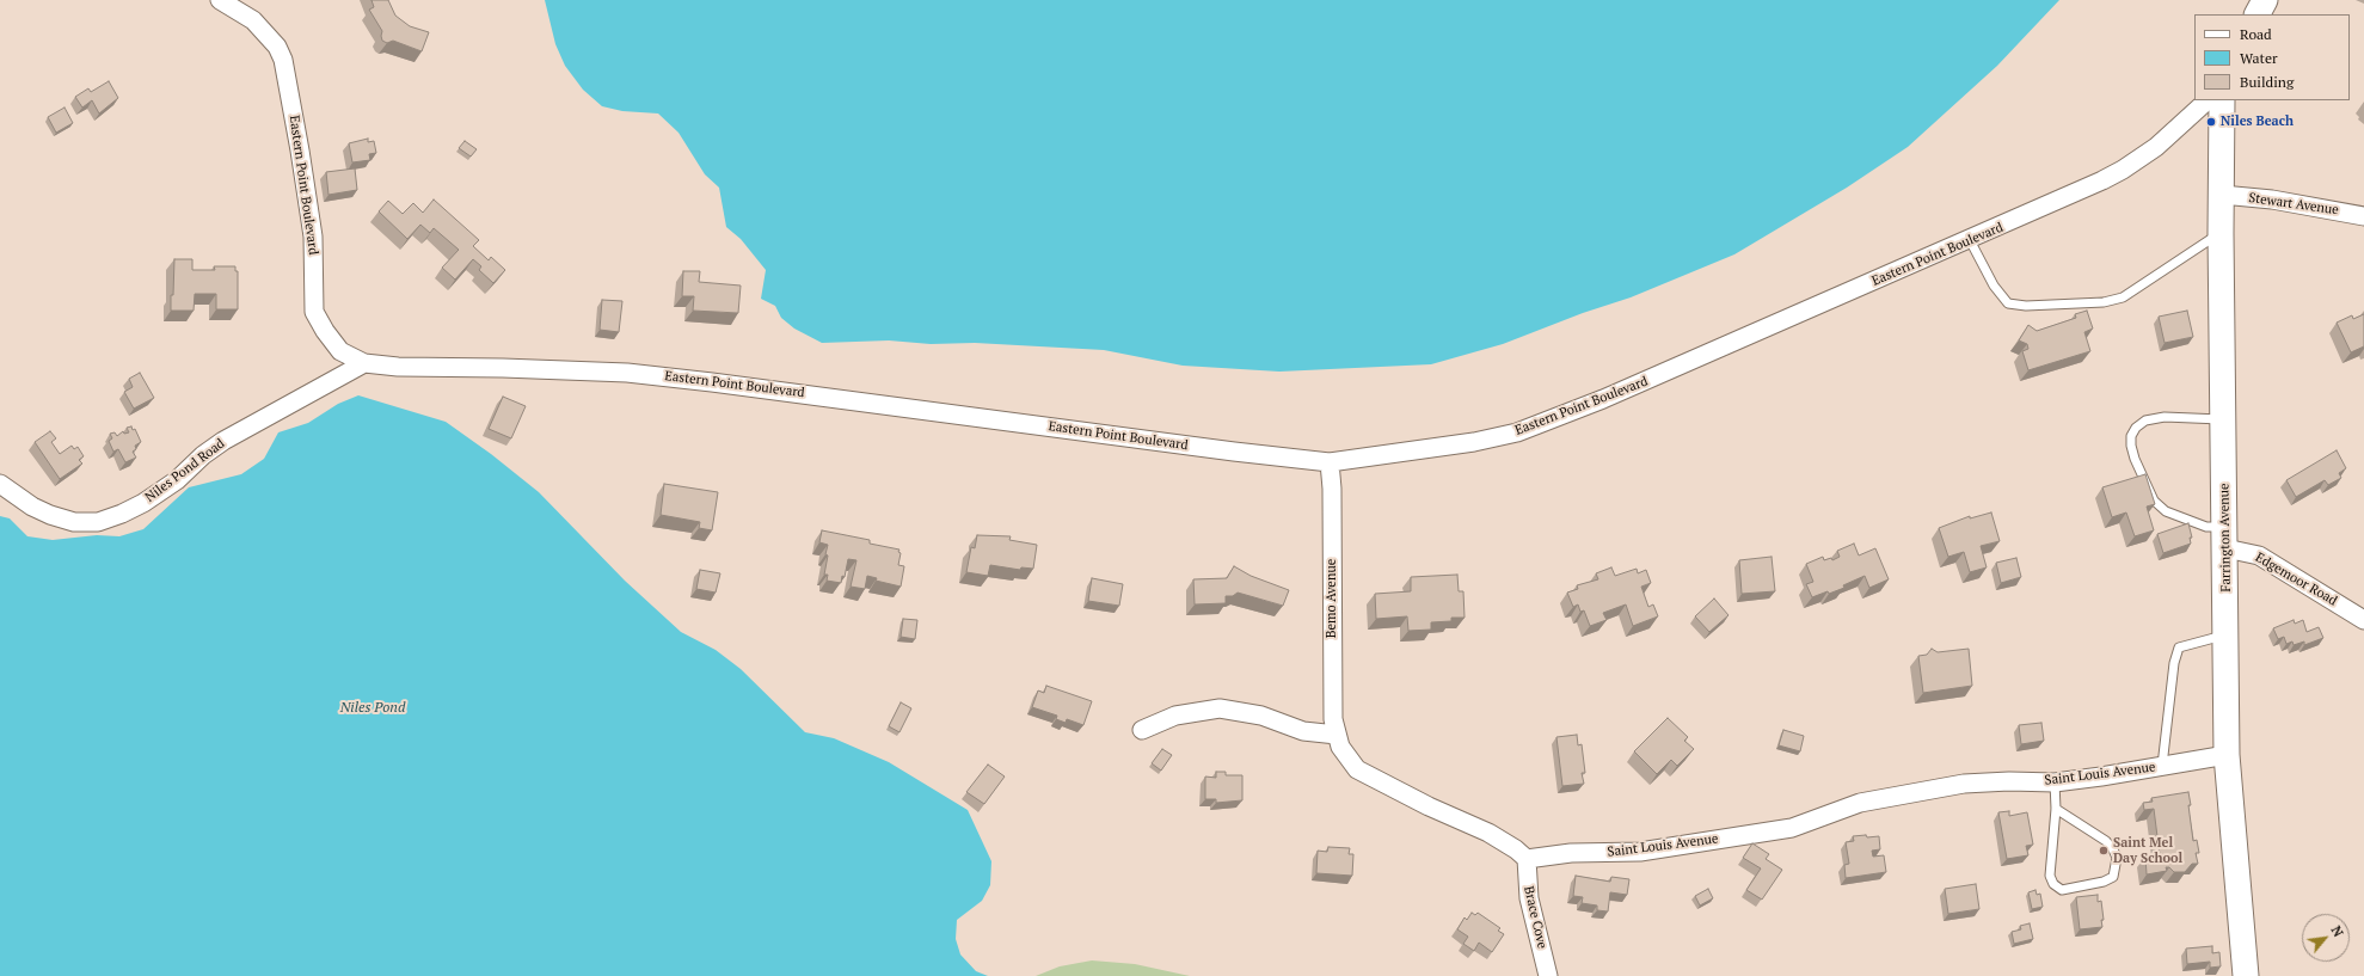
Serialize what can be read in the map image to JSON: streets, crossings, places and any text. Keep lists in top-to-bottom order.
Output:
{
  "streets": {
    "main road": ["Farrington Avenue"],
    "street": [
      "Eastern Point Boulevard",
      "Stewart Avenue",
      "Niles Pond Road",
      "Edgemoor Road",
      "Bemo Avenue",
      "Saint Louis Avenue",
      "Brace Cove"
    ]
  },
  "crossings": [
    ["Eastern Point Boulevard", "Niles Pond Road"],
    ["Eastern Point Boulevard", "Bemo Avenue"],
    ["Stewart Avenue", "Farrington Avenue"],
    ["Farrington Avenue", "Edgemoor Road"],
    ["Farrington Avenue", "Saint Louis Avenue"],
    ["Saint Louis Avenue", "Brace Cove"]
  ],
  "water": ["Niles Pond"],
  "places": ["Niles Beach", "Saint Mel Day School"],
  "legend": ["Road", "Water", "Building"],
  "north": "top right"
}
